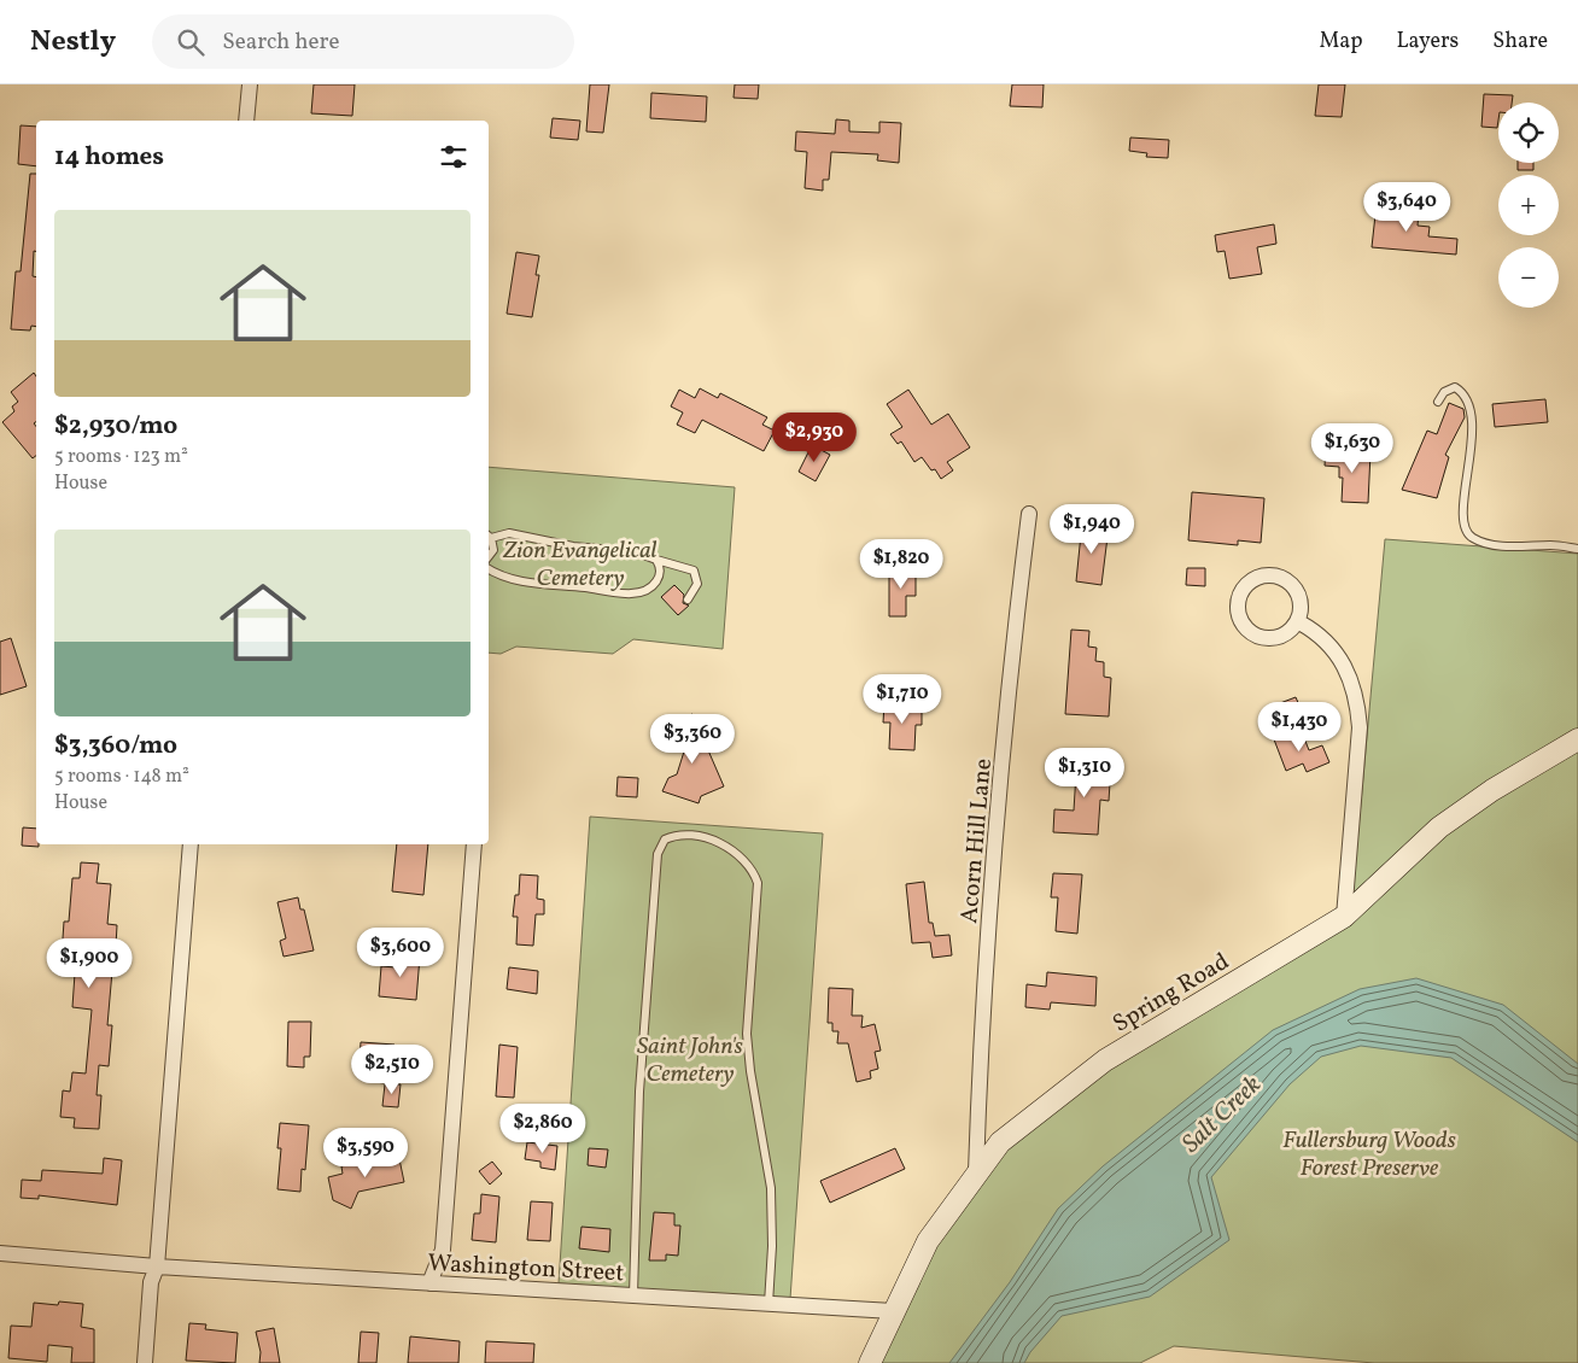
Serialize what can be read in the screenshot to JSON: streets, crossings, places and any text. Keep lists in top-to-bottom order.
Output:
{
  "streets": {
    "street": ["Acorn Hill Lane", "Spring Road", "Washington Street"]
  },
  "crossings": [
    ["Acorn Hill Lane", "Spring Road"],
    ["Spring Road", "Washington Street"]
  ],
  "water": ["Salt Creek"],
  "parks": ["Zion Evangelical Cemetery", "Saint John's Cemetery", "Fullersburg Woods Forest Preserve"],
  "page": {
    "header": "Nestly",
    "search": "Search here",
    "nav": ["Map", "Layers", "Share"],
    "map_buttons": ["+", "−"],
    "heading": "14 homes",
    "price": [
      "$3,640",
      "$2,930",
      "$1,630",
      "$1,940",
      "$1,820",
      "$1,710",
      "$1,430",
      "$3,360",
      "$1,310",
      "$3,600",
      "$1,900",
      "$2,510",
      "$2,860",
      "$3,590"
    ],
    "list": [
      {
        "name": "$2,930/mo",
        "note": "5 rooms · 123 m² · House"
      },
      {
        "name": "$3,360/mo",
        "note": "5 rooms · 148 m² · House"
      }
    ]
  }
}
